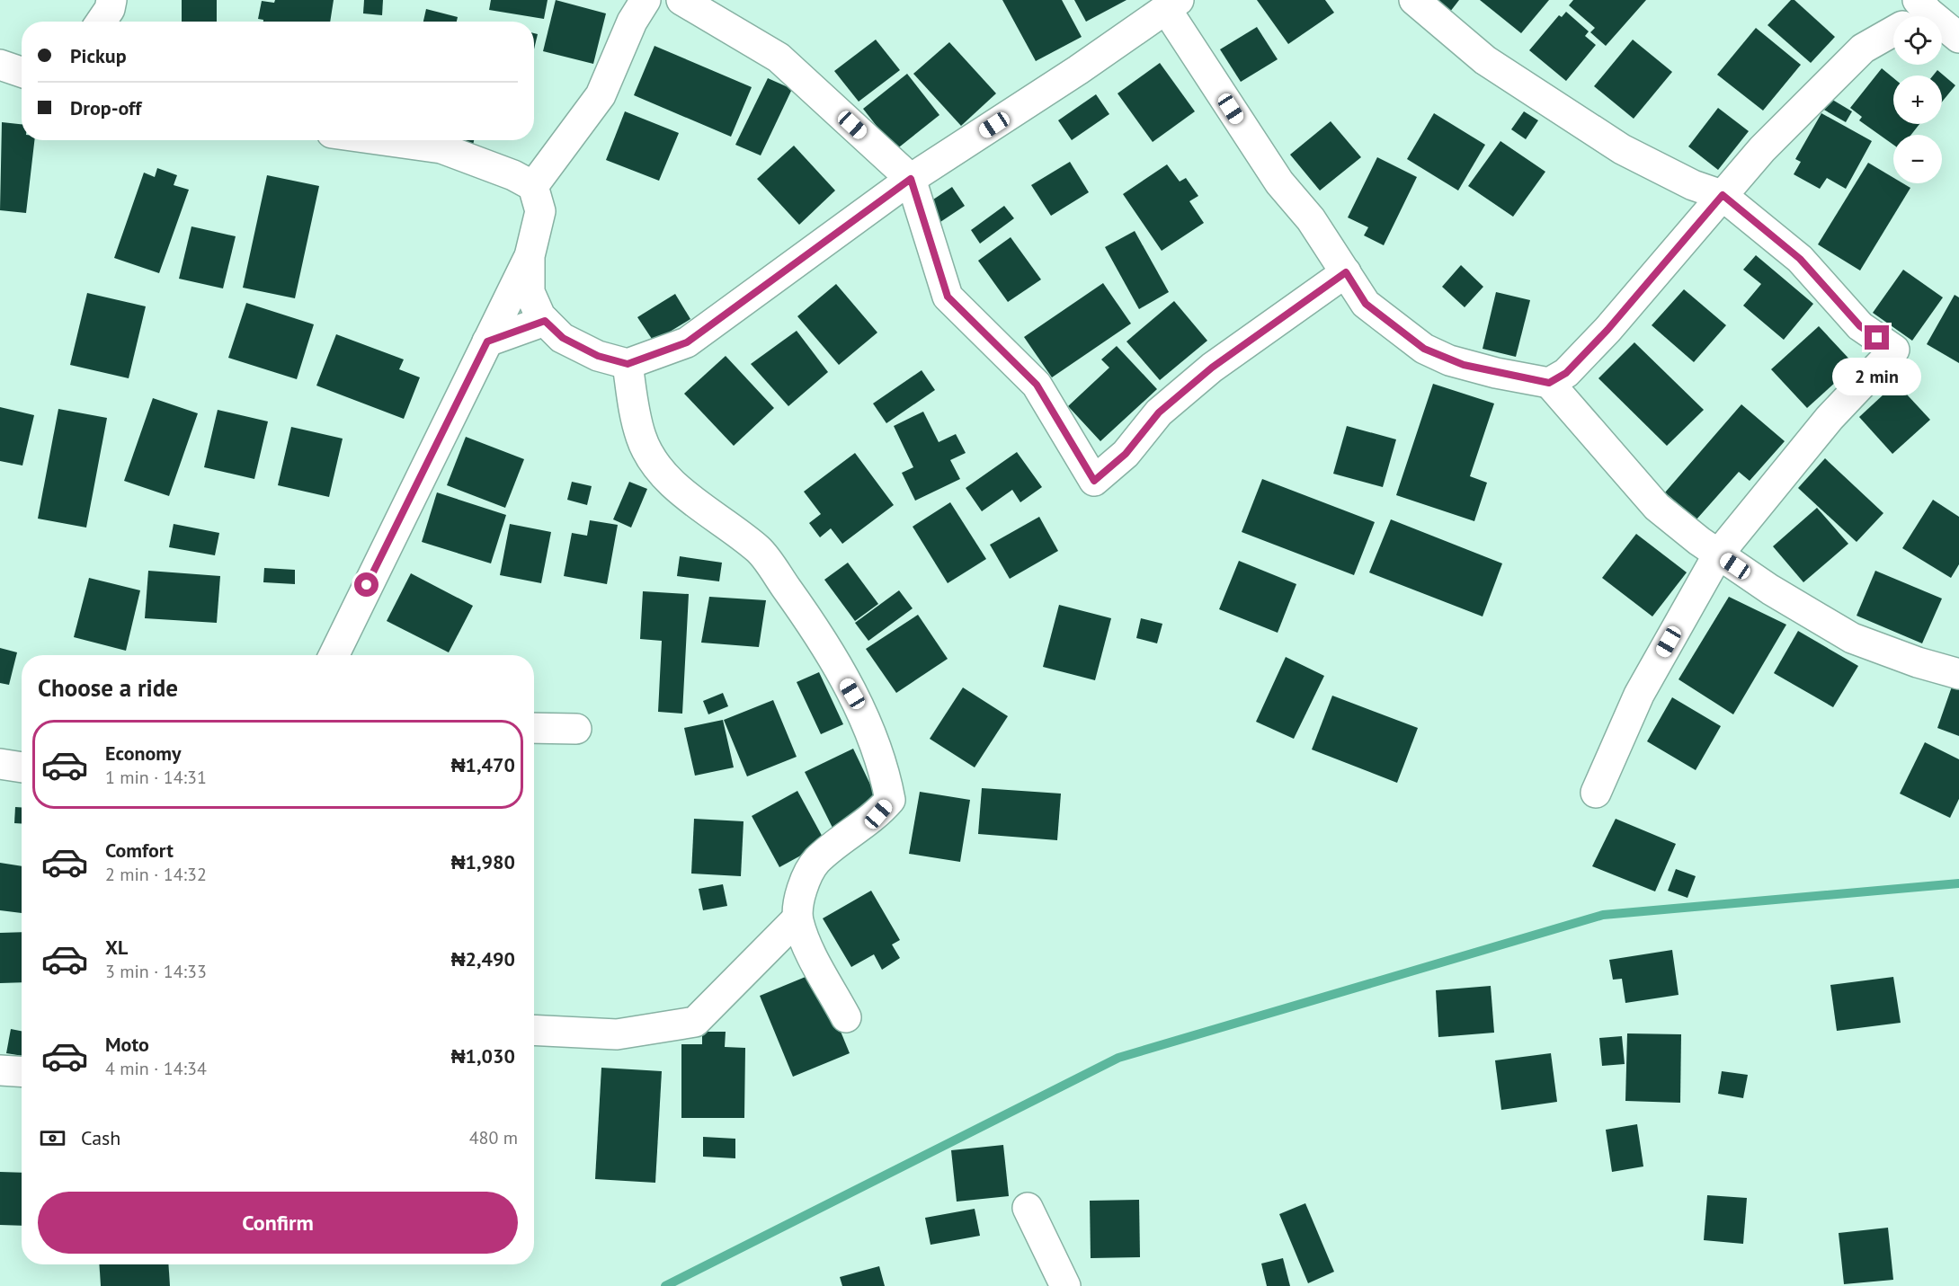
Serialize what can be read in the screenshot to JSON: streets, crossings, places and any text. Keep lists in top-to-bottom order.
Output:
{
  "page": {
    "map_buttons": ["+", "−"],
    "banner": ["Pickup", "Drop-off"],
    "bubble": "2 min",
    "heading": "Choose a ride",
    "list": [
      {
        "name": "Economy",
        "note": "1 min · 14:31",
        "value": "₦1,470"
      },
      {
        "name": "Comfort",
        "note": "2 min · 14:32",
        "value": "₦1,980"
      },
      {
        "name": "XL",
        "note": "3 min · 14:33",
        "value": "₦2,490"
      },
      {
        "name": "Moto",
        "note": "4 min · 14:34",
        "value": "₦1,030"
      }
    ],
    "pay": ["Cash", "480 m"],
    "buttons": "Confirm"
  }
}
